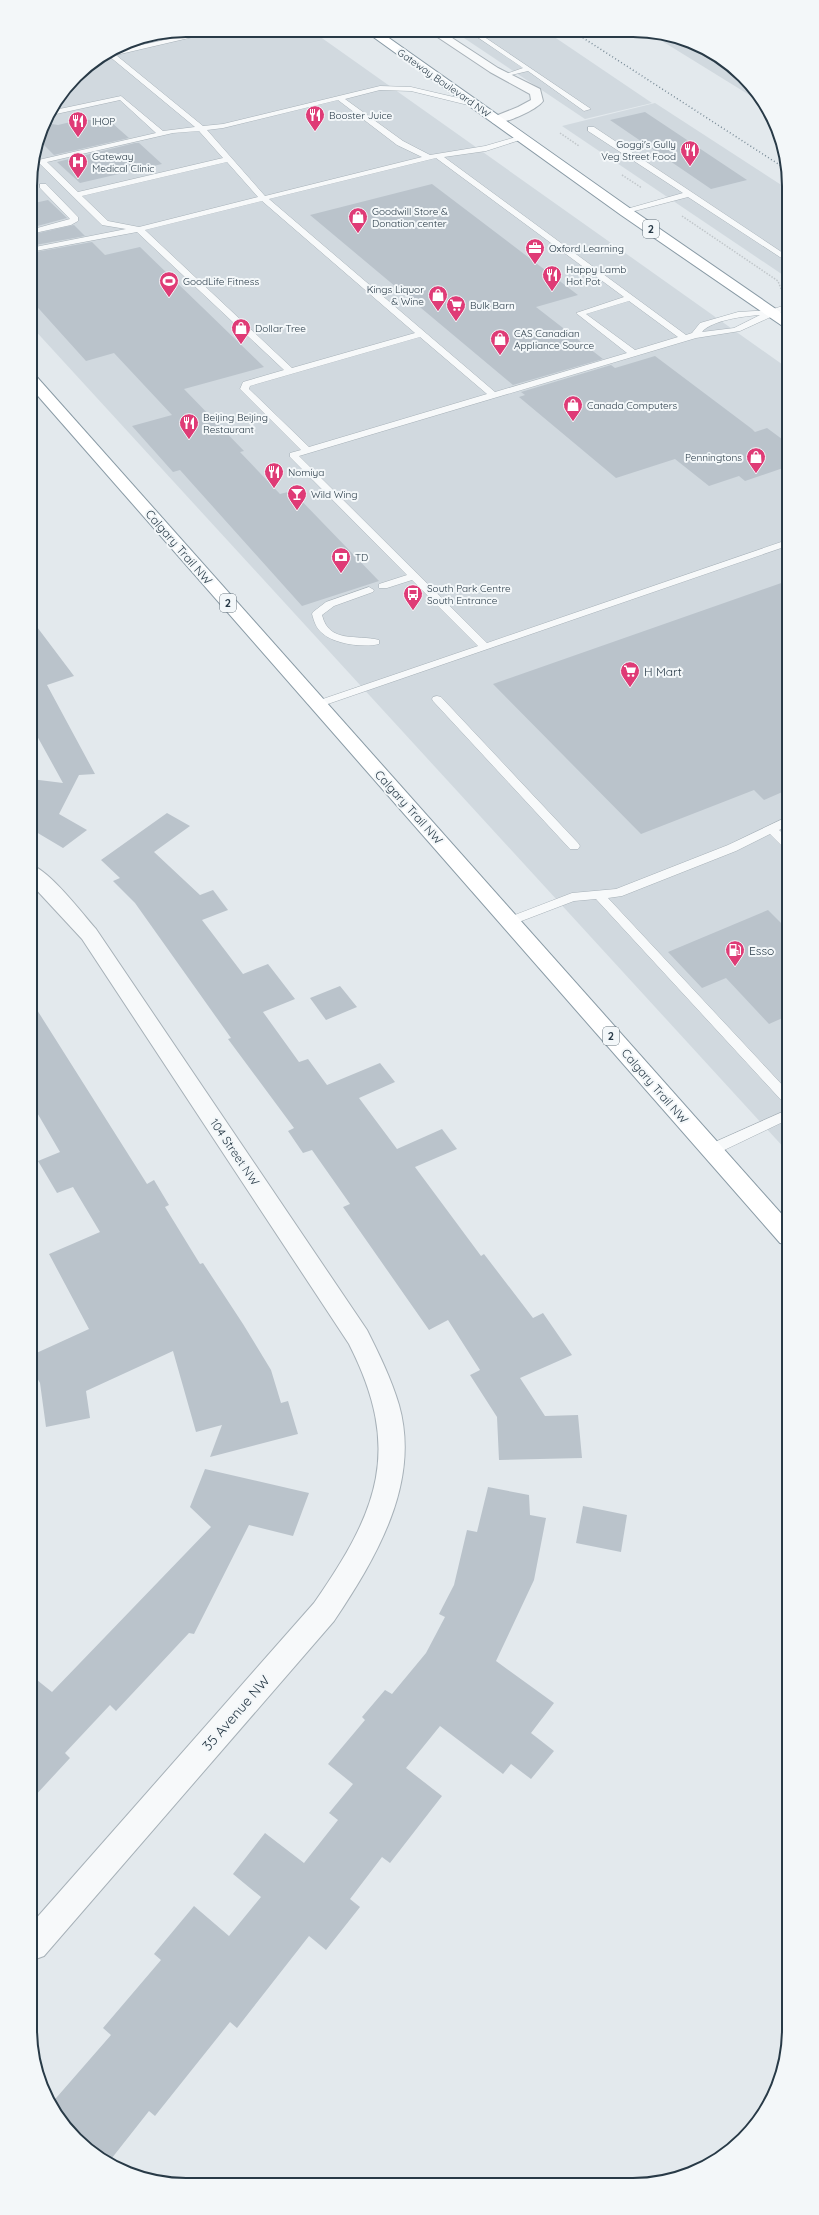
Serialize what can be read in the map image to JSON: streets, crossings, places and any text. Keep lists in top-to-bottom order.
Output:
{
  "streets": {
    "highway": ["Gateway Boulevard NW", "2", "Calgary Trail NW"],
    "street": ["104 Street NW", "35 Avenue NW"]
  },
  "crossings": [
    ["Gateway Boulevard NW", "2"],
    ["104 Street NW", "35 Avenue NW"]
  ],
  "places": {
    "restaurant": [
      "Booster Juice",
      "IHOP",
      "Goggi's Gully Veg Street Food",
      "Happy Lamb Hot Pot",
      "Beijing Beijing Restaurant",
      "Nomiya"
    ],
    "hospital": ["Gateway Medical Clinic"],
    "shop": [
      "Goodwill Store & Donation center",
      "Kings Liquor & Wine",
      "Dollar Tree",
      "CAS Canadian Appliance Source",
      "Canada Computers",
      "Penningtons"
    ],
    "office": ["Oxford Learning"],
    "sports": ["GoodLife Fitness"],
    "supermarket": ["Bulk Barn", "H Mart"],
    "bar": ["Wild Wing"],
    "bank": ["TD"],
    "bus stop": ["South Park Centre South Entrance"],
    "fuel station": ["Esso"]
  }
}
